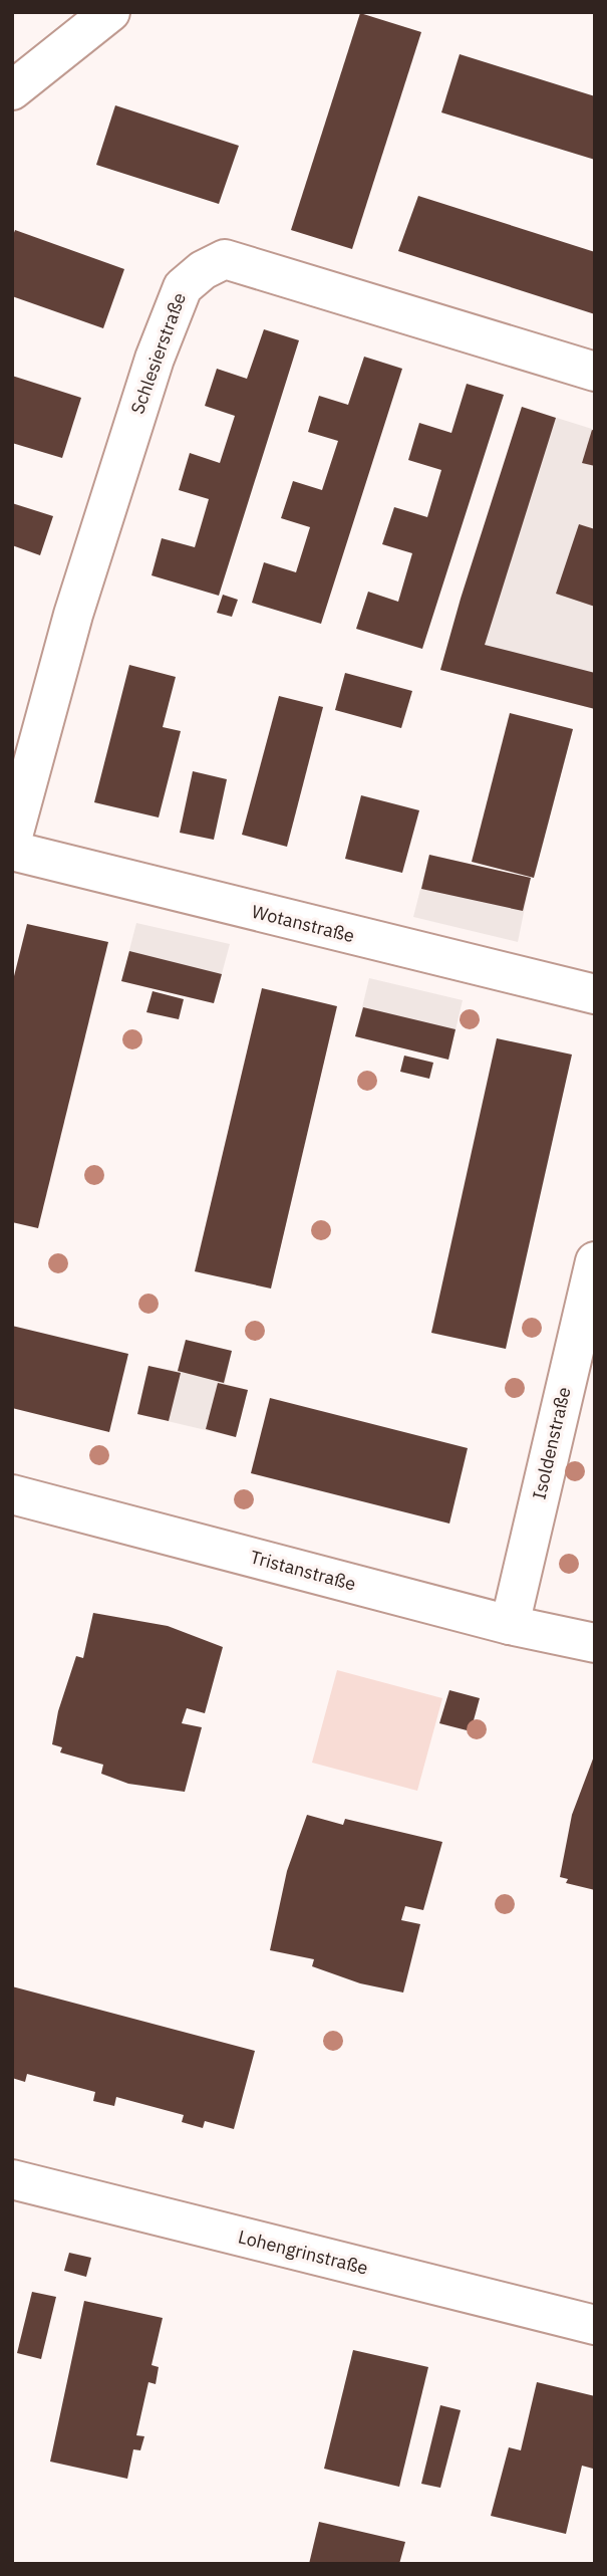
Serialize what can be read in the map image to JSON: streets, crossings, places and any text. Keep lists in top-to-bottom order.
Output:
{
  "streets": {
    "street": [
      "Schlesierstraße",
      "Wotanstraße",
      "Isoldenstraße",
      "Tristanstraße",
      "Lohengrinstraße"
    ]
  },
  "crossings": [
    ["Isoldenstraße", "Tristanstraße"]
  ]
}
